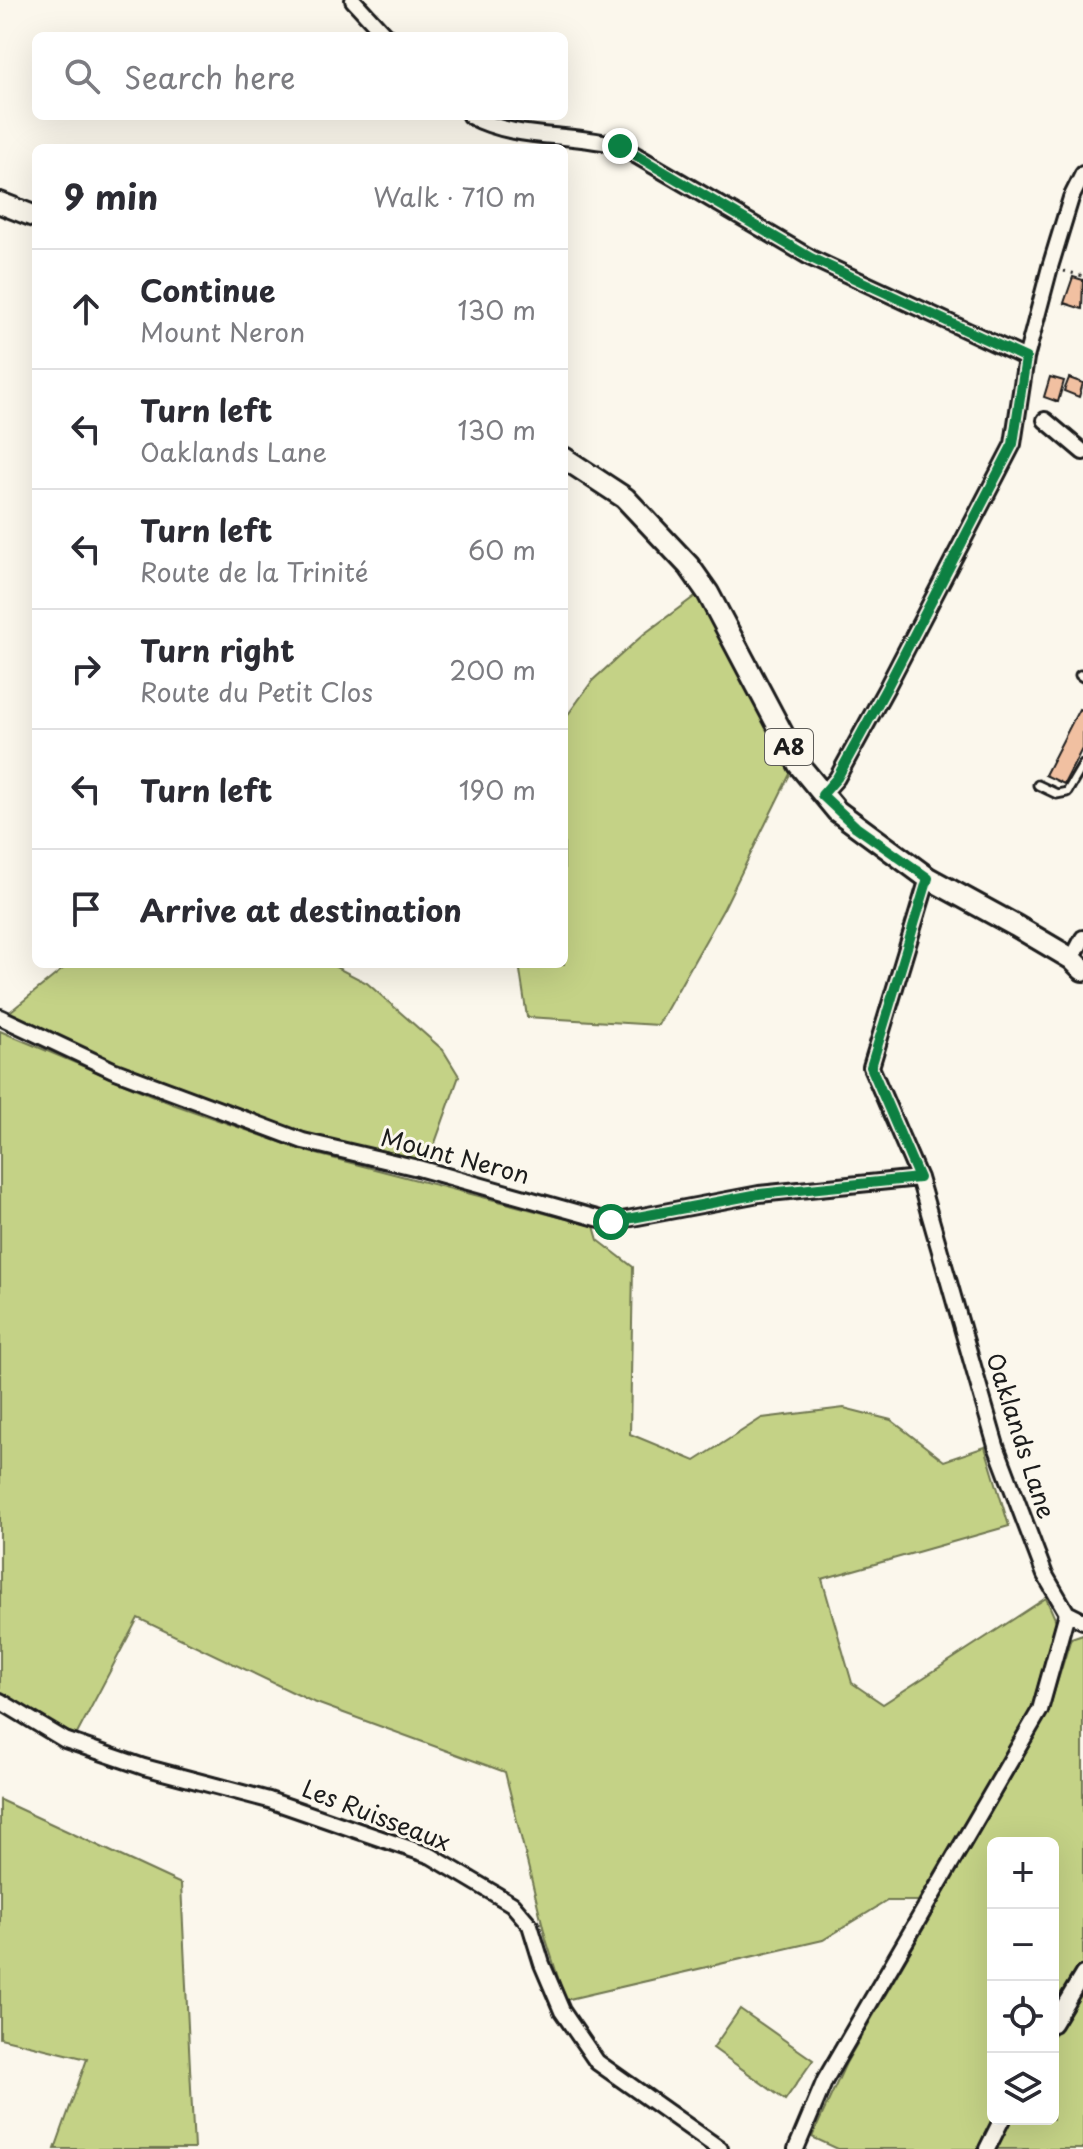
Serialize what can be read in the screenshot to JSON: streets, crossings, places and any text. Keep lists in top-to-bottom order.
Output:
{
  "streets": {
    "main road": ["A8"],
    "street": ["Mount Neron", "Oaklands Lane", "Les Ruisseaux"]
  },
  "crossings": [
    ["A8", "Oaklands Lane"],
    ["Mount Neron", "Oaklands Lane"]
  ],
  "page": {
    "search": "Search here",
    "heading": ["9 min", "Walk · 710 m"],
    "list": [
      ["Continue", "Mount Neron", "130 m"],
      ["Turn left", "Oaklands Lane", "130 m"],
      ["Turn left", "Route de la Trinité", "60 m"],
      ["Turn right", "Route du Petit Clos", "200 m"],
      ["Turn left", "190 m"],
      "Arrive at destination"
    ],
    "map_buttons": ["+", "−"]
  }
}
